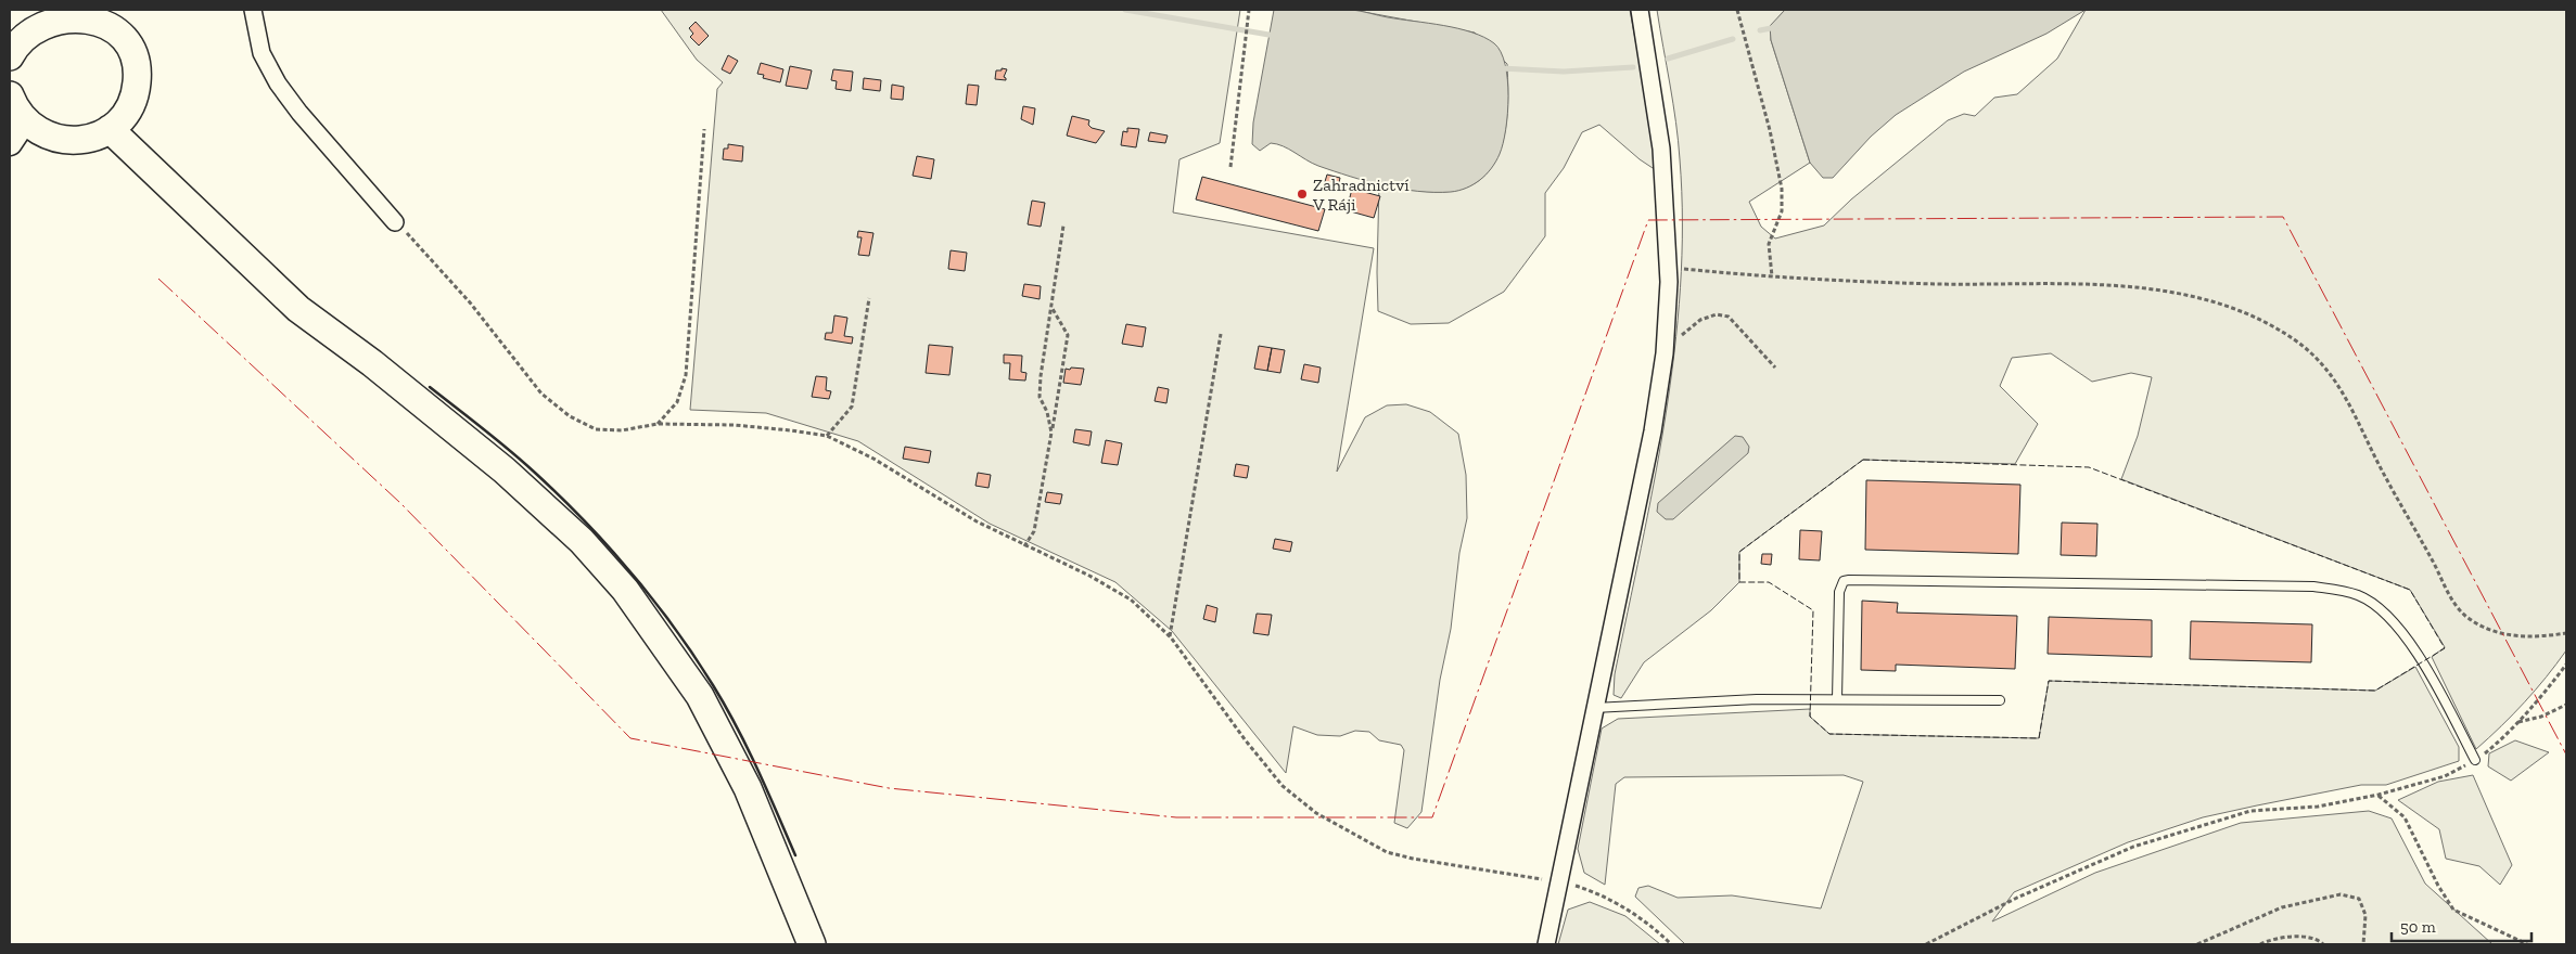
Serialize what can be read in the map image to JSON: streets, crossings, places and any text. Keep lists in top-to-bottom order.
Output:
{
  "places": ["Zahradnictví V Ráji"],
  "scale_bar": "50 m"
}
